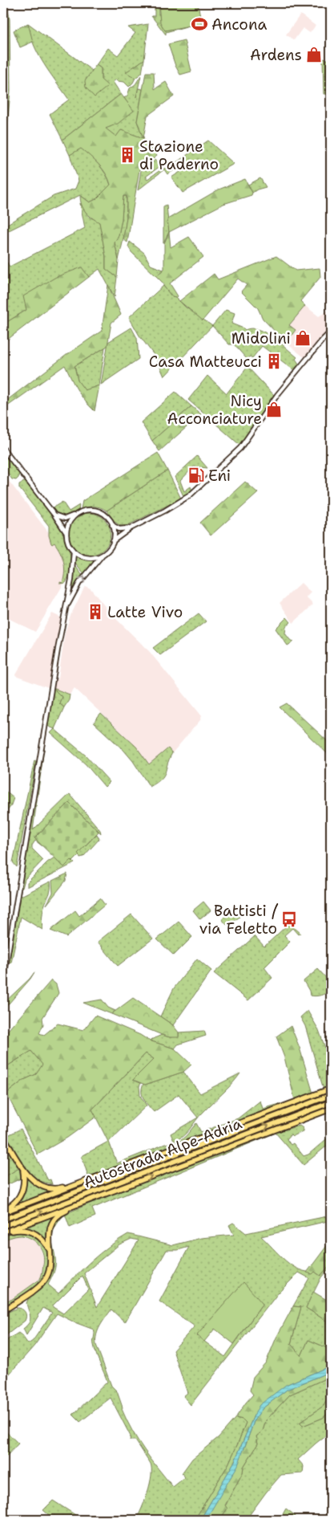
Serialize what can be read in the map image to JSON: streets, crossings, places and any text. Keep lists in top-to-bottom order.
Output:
{
  "streets": {
    "highway": ["Autostrada Alpe-Adria"]
  },
  "places": {
    "sports": ["Ancona"],
    "shop": ["Ardens", "Midolini", "Nicy Acconciature"],
    "building": ["Stazione di Paderno", "Casa Matteucci", "Latte Vivo"],
    "fuel station": ["Eni"],
    "bus stop": ["Battisti / via Feletto"]
  }
}
